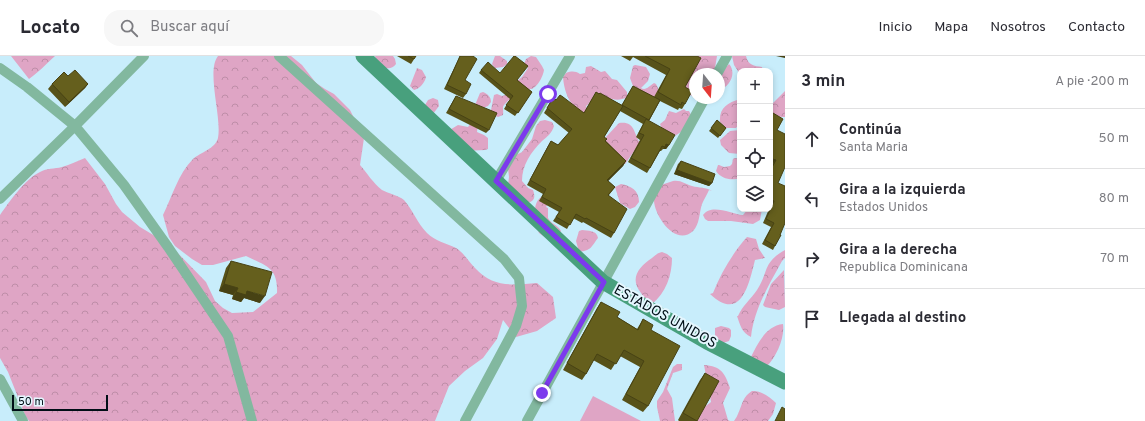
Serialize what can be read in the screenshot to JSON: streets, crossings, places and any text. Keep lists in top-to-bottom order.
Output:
{
  "streets": {
    "street": ["ESTADOS UNIDOS"]
  },
  "scale_bar": "50 m",
  "north": "bottom",
  "page": {
    "header": "Locato",
    "search": "Buscar aquí",
    "nav": [
      "Inicio",
      "Mapa",
      "Nosotros",
      "Contacto"
    ],
    "heading": ["3 min", "A pie · 200 m"],
    "map_buttons": ["+", "−"],
    "list": [
      ["Continúa", "Santa Maria", "50 m"],
      ["Gira a la izquierda", "Estados Unidos", "80 m"],
      ["Gira a la derecha", "Republica Dominicana", "70 m"],
      "Llegada al destino"
    ],
    "scale": "50 m"
  }
}
